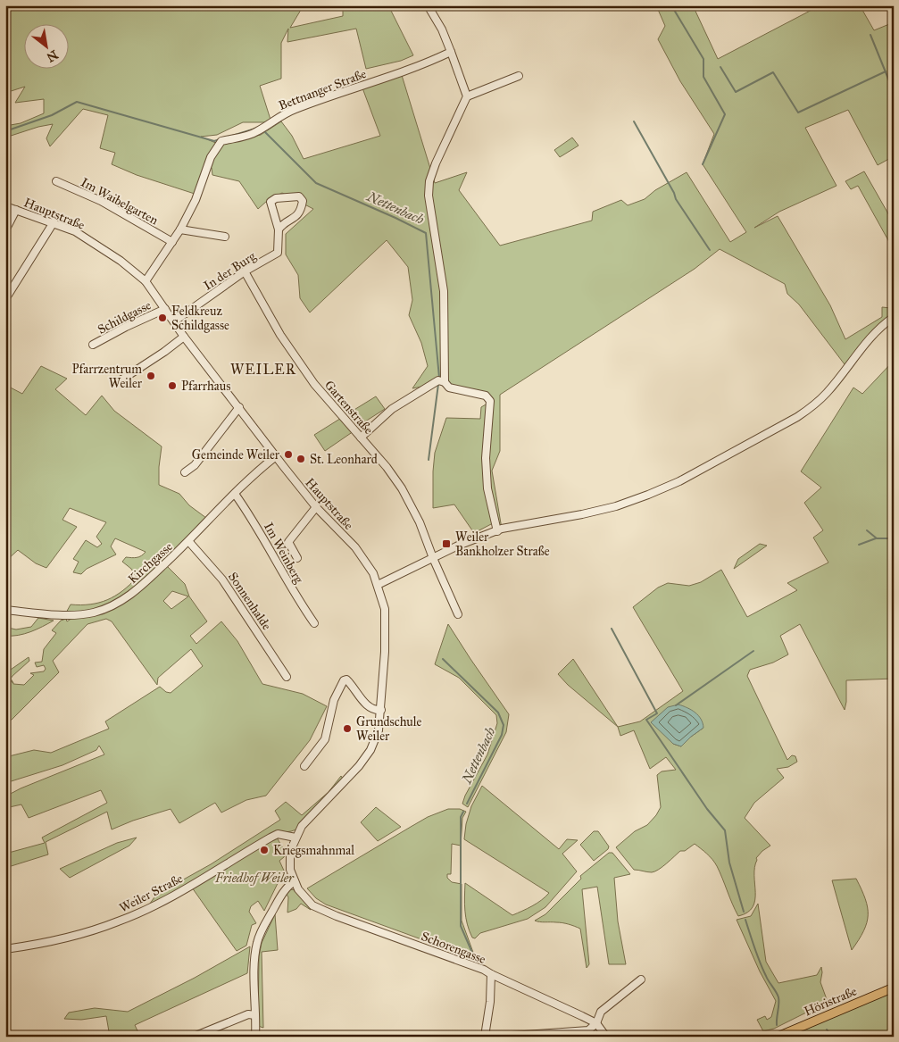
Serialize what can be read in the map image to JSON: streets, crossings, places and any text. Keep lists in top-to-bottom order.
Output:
{
  "streets": {
    "main road": ["Höristraße"],
    "street": [
      "Bettnanger Straße",
      "Im Waibelgarten",
      "Hauptstraße",
      "In der Burg",
      "Schildgasse",
      "Gartenstraße",
      "Im Weinberg",
      "Kirchgasse",
      "Sonnenhalde",
      "Weiler Straße",
      "Schorengasse"
    ]
  },
  "crossings": [
    ["Bettnanger Straße", "Im Waibelgarten"],
    ["Bettnanger Straße", "Hauptstraße"],
    ["Hauptstraße", "In der Burg"],
    ["Hauptstraße", "Schildgasse"],
    ["Hauptstraße", "Kirchgasse"],
    ["Hauptstraße", "Weiler Straße"],
    ["Hauptstraße", "Schorengasse"],
    ["In der Burg", "Gartenstraße"],
    ["Im Weinberg", "Kirchgasse"],
    ["Kirchgasse", "Sonnenhalde"]
  ],
  "districts": ["WEILER"],
  "water": ["Nettenbach"],
  "parks": ["Friedhof Weiler"],
  "places": {
    "other": [
      "Feldkreuz Schildgasse",
      "Pfarrzentrum Weiler",
      "Pfarrhaus",
      "Gemeinde Weiler",
      "St. Leonhard",
      "Grundschule Weiler",
      "Kriegsmahnmal"
    ],
    "transit": ["Weiler Bankholzer Straße"]
  },
  "north": "bottom right"
}
